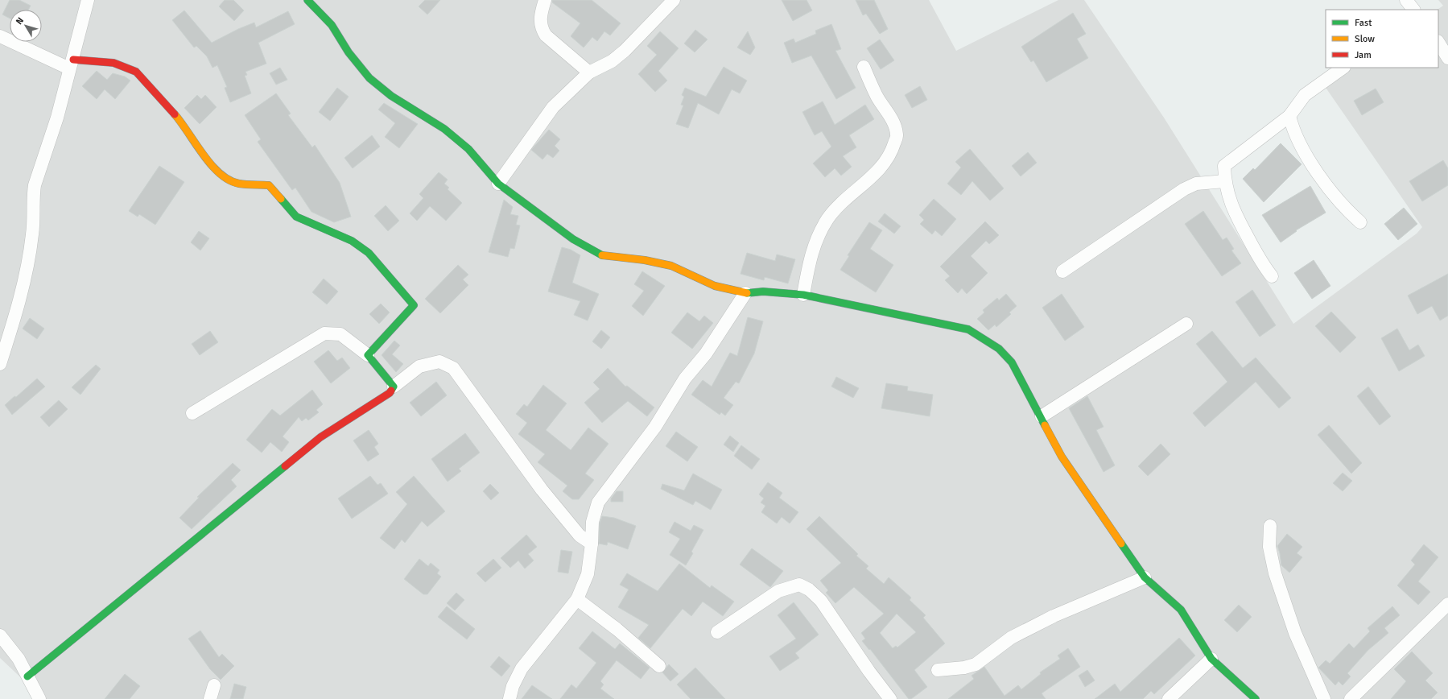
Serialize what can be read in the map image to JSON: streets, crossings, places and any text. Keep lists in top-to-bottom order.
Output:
{
  "legend": ["Fast", "Slow", "Jam"],
  "north": "top left"
}
